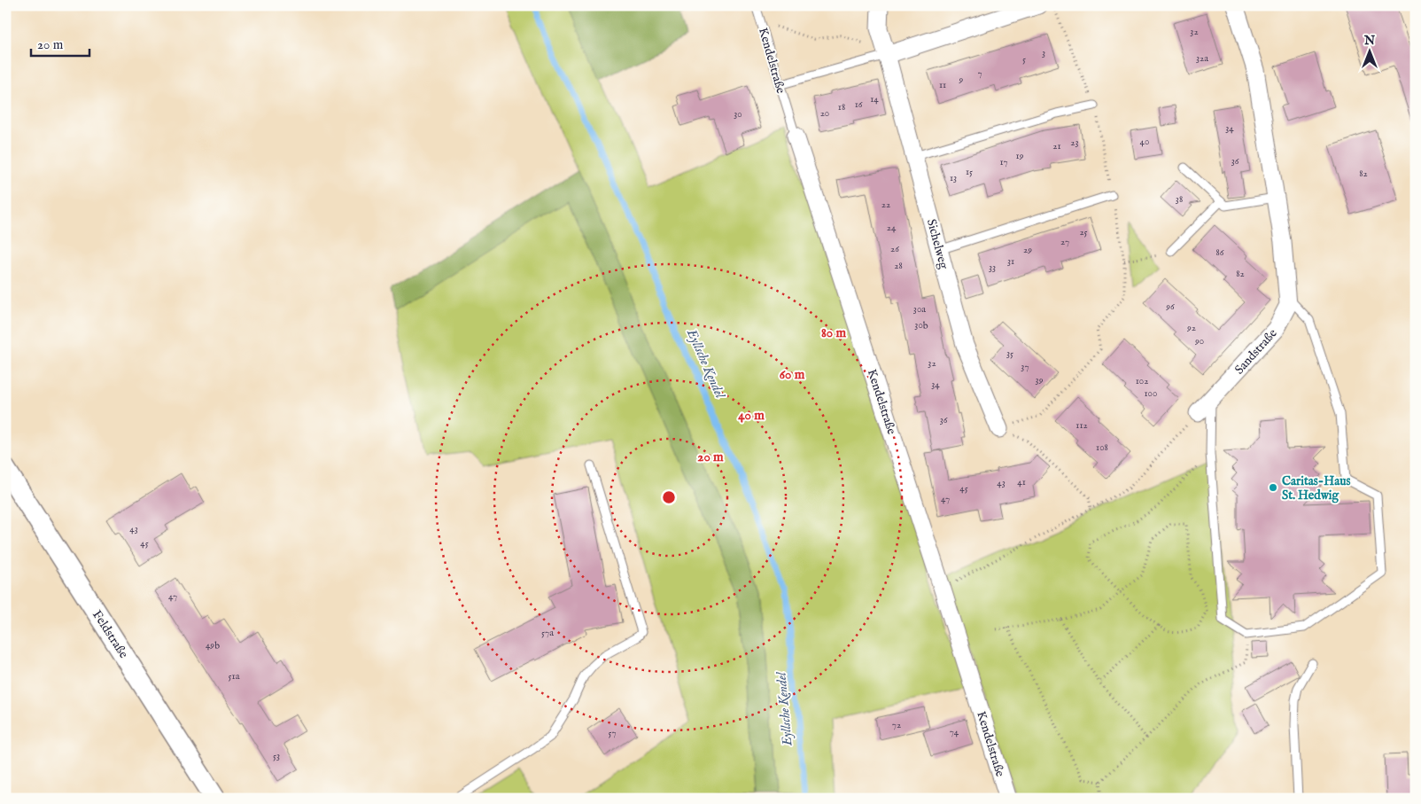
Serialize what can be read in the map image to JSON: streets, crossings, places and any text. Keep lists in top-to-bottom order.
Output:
{
  "streets": {
    "street": [
      "Kendelstraße",
      "Sichelweg",
      "Sandstraße",
      "Feldstraße"
    ]
  },
  "water": ["Eyllsche Kendel"],
  "places": ["Caritas-Haus St. Hedwig"],
  "house_numbers": [
    "32",
    "3",
    "32a",
    "5",
    "7",
    "9",
    "11",
    "14",
    "16",
    "18",
    "20",
    "30",
    "34",
    "40",
    "23",
    "21",
    "19",
    "36",
    "17",
    "15",
    "82",
    "13",
    "38",
    "22",
    "24",
    "25",
    "27",
    "26",
    "29",
    "86",
    "31",
    "28",
    "33",
    "82",
    "96",
    "30a",
    "30b",
    "92",
    "90",
    "35",
    "32",
    "37",
    "39",
    "102",
    "34",
    "100",
    "36",
    "112",
    "108",
    "41",
    "43",
    "45",
    "47",
    "43",
    "45",
    "47",
    "57a",
    "49b",
    "51a",
    "72",
    "74",
    "57",
    "53"
  ],
  "scale_bar": "20 m",
  "north": "top",
  "rings": [
    "80 m",
    "60 m",
    "40 m",
    "20 m"
  ]
}
